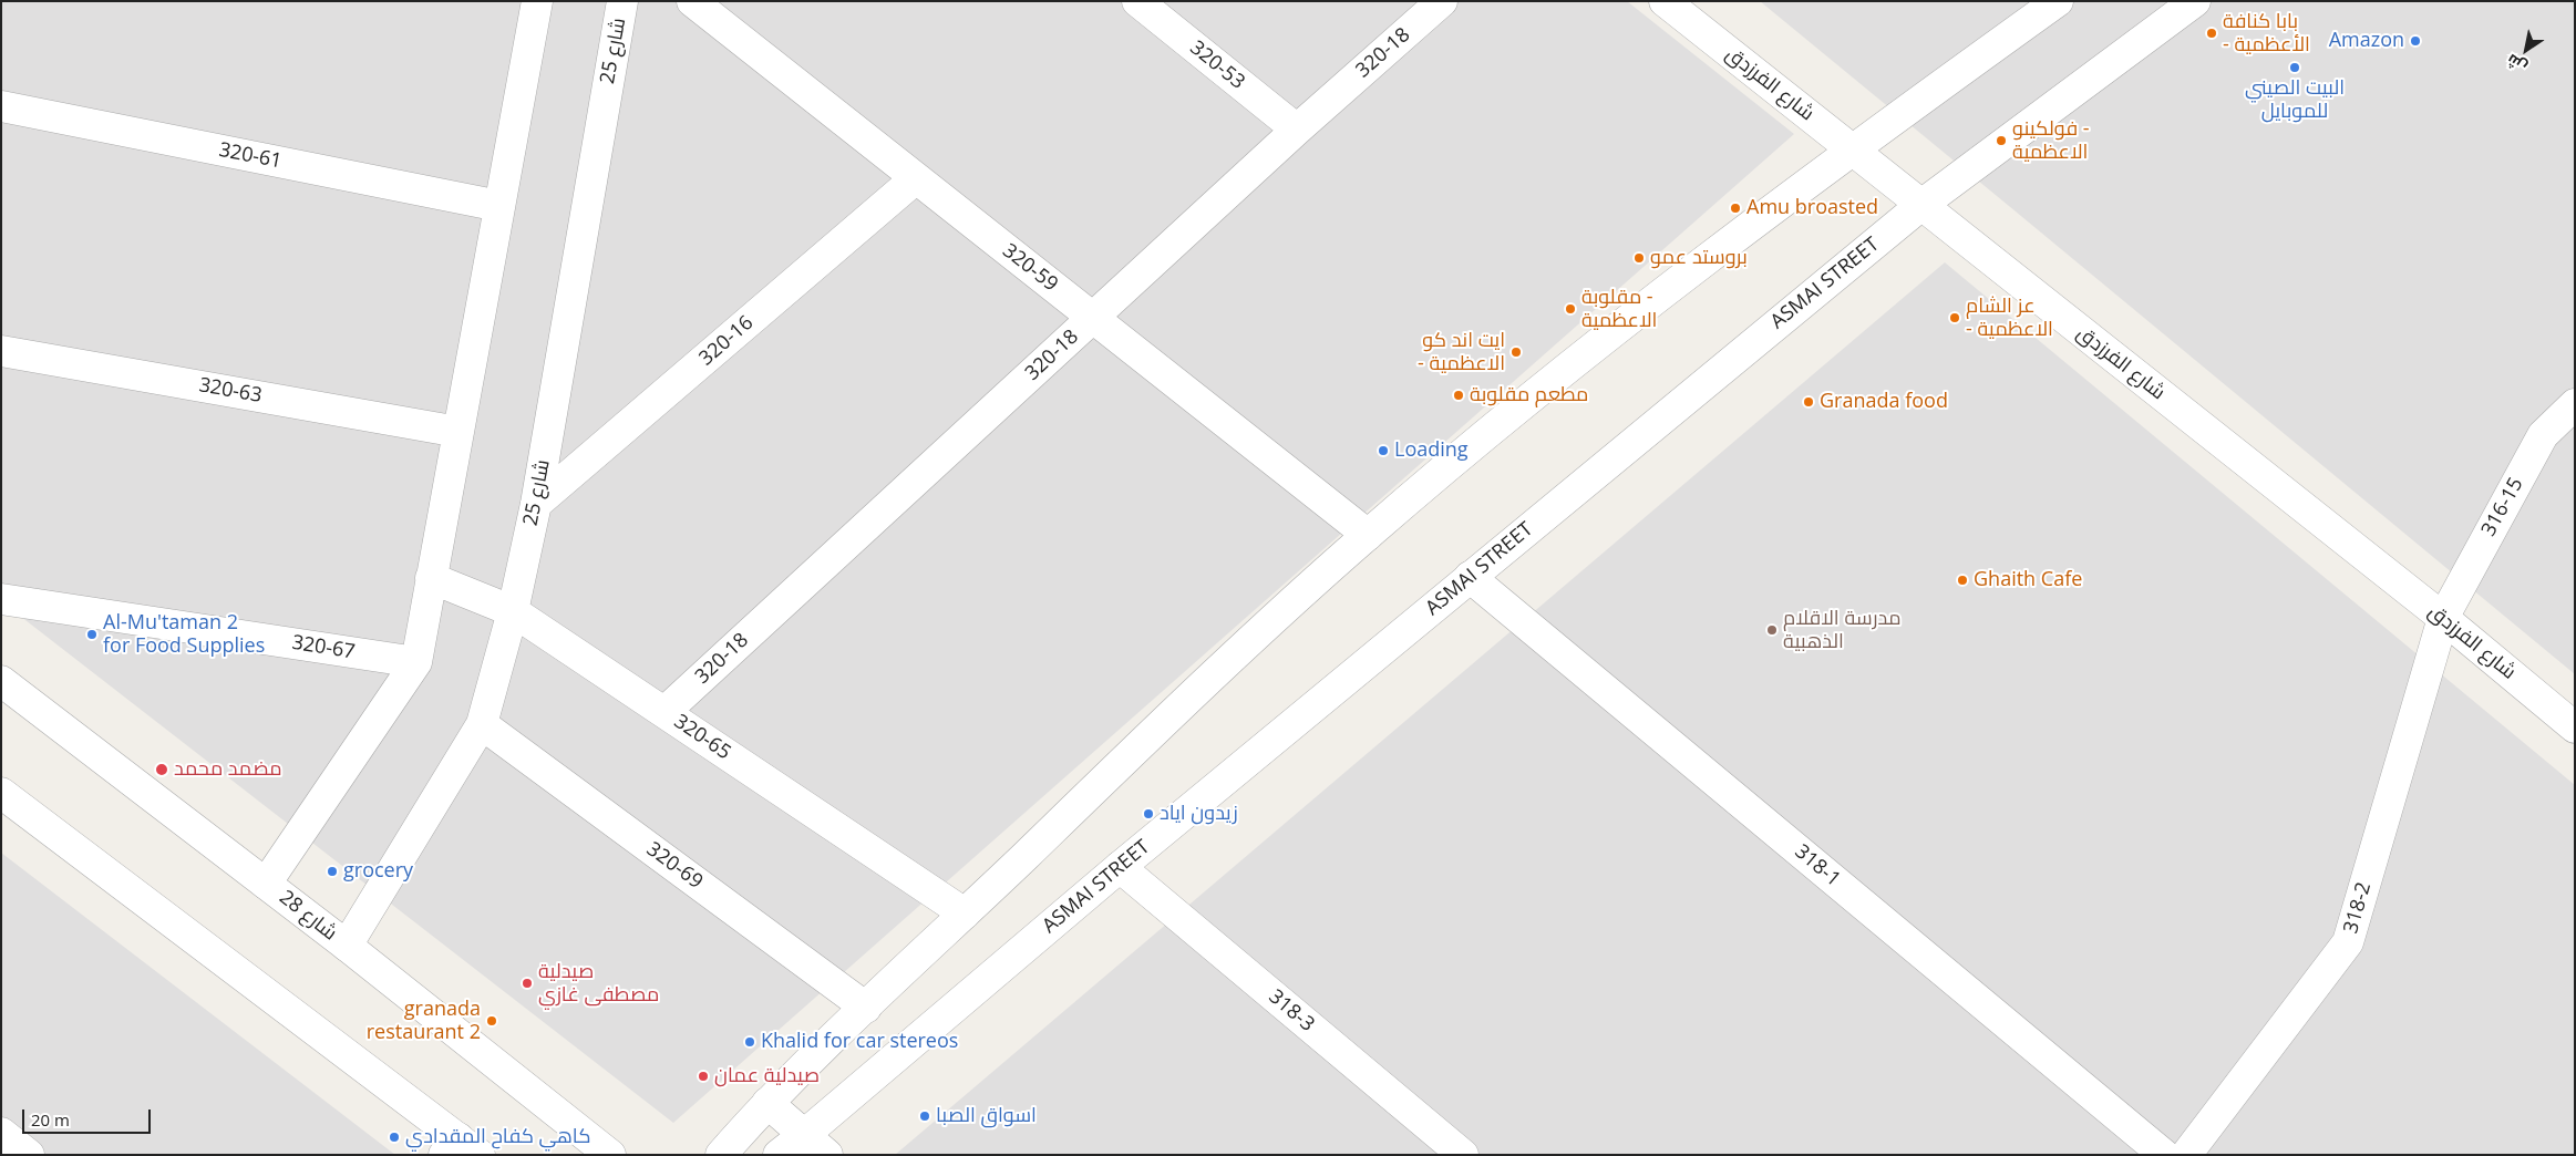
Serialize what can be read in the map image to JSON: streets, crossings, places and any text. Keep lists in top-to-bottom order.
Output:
{
  "streets": {
    "street": [
      "شارع 25",
      "320-18",
      "320-53",
      "شارع الفرزدق",
      "320-61",
      "320-59",
      "ASMAI STREET",
      "320-16",
      "320-63",
      "316-15",
      "320-67",
      "320-65",
      "320-69",
      "318-1",
      "318-2",
      "شارع 28",
      "318-3"
    ]
  },
  "crossings": [
    ["شارع 25", "320-16"],
    ["شارع 25", "320-65"],
    ["شارع 25", "320-69"],
    ["شارع 25", "شارع 28"],
    ["320-18", "320-53"],
    ["320-18", "320-59"],
    ["320-18", "320-65"],
    ["شارع الفرزدق", "ASMAI STREET"],
    ["شارع الفرزدق", "316-15"],
    ["شارع الفرزدق", "318-2"],
    ["320-59", "320-16"],
    ["ASMAI STREET", "318-1"],
    ["ASMAI STREET", "318-3"],
    ["316-15", "318-2"]
  ],
  "places": [
    "بابا كنافة - الأعظمية",
    "Amazon",
    "البيت الصيني للموبايل",
    "فولكينو - الاعظمية",
    "Amu broasted",
    "بروستد عمو",
    "مقلوبة - الاعظمية",
    "عز الشام - الاعظمية",
    "ايت اند كو - الاعظمية",
    "مطعم مقلوبة",
    "Granada food",
    "Loading",
    "Ghaith Cafe",
    "مدرسة الاقلام الذهبية",
    "Al-Mu'taman 2 for Food Supplies",
    "مضمد محمد",
    "زيدون اياد",
    "grocery",
    "صيدلية مصطفى غازي",
    "granada restaurant 2",
    "Khalid for car stereos",
    "صيدلية عمان",
    "اسواق الصبا",
    "كاهي كفاح المقدادي"
  ],
  "scale_bar": "20 m",
  "north": "bottom left"
}
